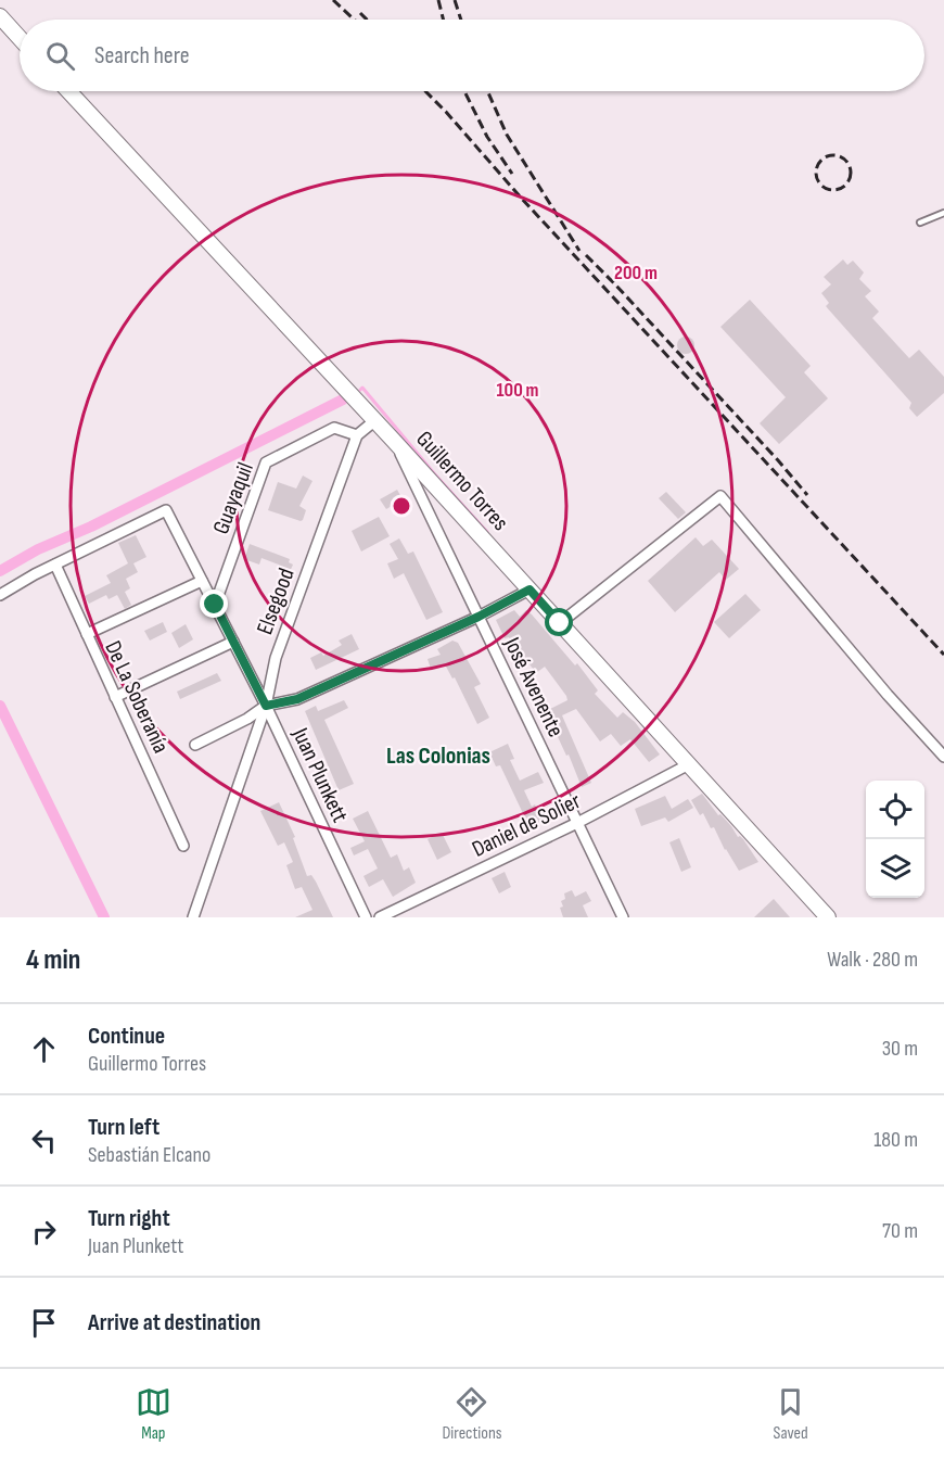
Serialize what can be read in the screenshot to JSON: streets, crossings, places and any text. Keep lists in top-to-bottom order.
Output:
{
  "streets": {
    "main road": ["Guillermo Torres"],
    "street": [
      "Guayaquil",
      "Elsegood",
      "José Avenente",
      "De La Soberanía",
      "Juan Plunkett",
      "Daniel de Solier"
    ]
  },
  "crossings": [
    ["Guillermo Torres", "José Avenente"],
    ["Guillermo Torres", "Daniel de Solier"],
    ["Guayaquil", "Elsegood"],
    ["Guayaquil", "Juan Plunkett"],
    ["Elsegood", "Juan Plunkett"],
    ["José Avenente", "Daniel de Solier"],
    ["De La Soberanía", "Juan Plunkett"]
  ],
  "districts": ["Las Colonias"],
  "page": {
    "search": "Search here",
    "heading": ["4 min", "Walk · 280 m"],
    "list": [
      ["Continue", "Guillermo Torres", "30 m"],
      ["Turn left", "Sebastián Elcano", "180 m"],
      ["Turn right", "Juan Plunkett", "70 m"],
      "Arrive at destination"
    ],
    "nav": ["Map", "Directions", "Saved"]
  },
  "rings": ["200 m", "100 m"]
}
